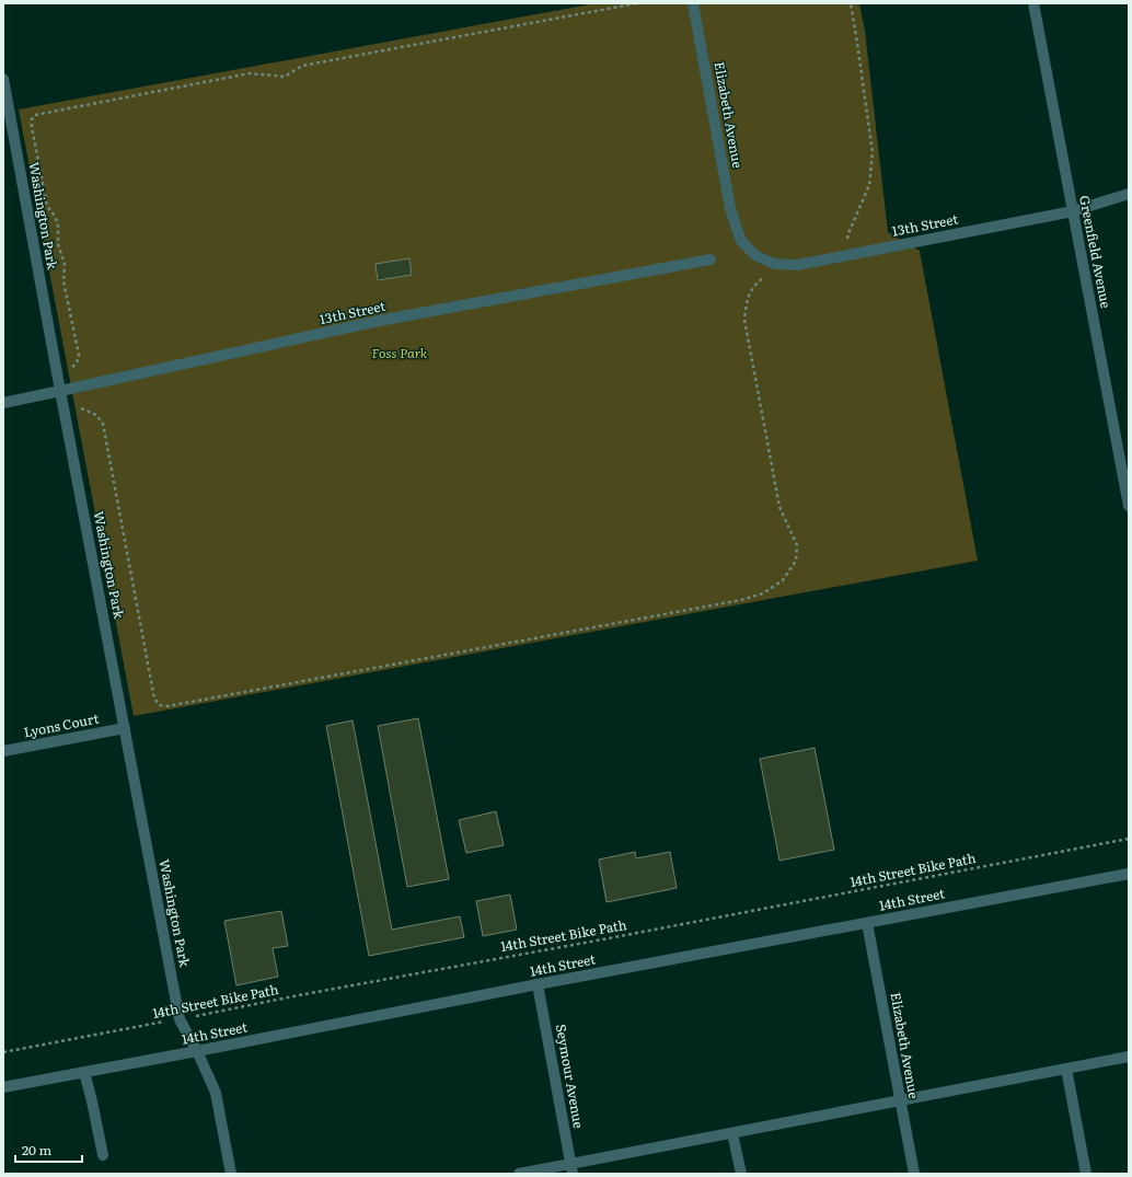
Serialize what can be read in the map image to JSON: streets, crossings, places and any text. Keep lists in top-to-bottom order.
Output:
{
  "streets": {
    "street": [
      "Elizabeth Avenue",
      "Washington Park",
      "13th Street",
      "Greenfield Avenue",
      "Lyons Court",
      "14th Street",
      "Seymour Avenue"
    ],
    "path": ["14th Street Bike Path"]
  },
  "crossings": [
    ["Elizabeth Avenue", "13th Street"],
    ["Elizabeth Avenue", "14th Street"],
    ["Washington Park", "13th Street"],
    ["Washington Park", "Lyons Court"],
    ["Washington Park", "14th Street Bike Path"],
    ["Washington Park", "14th Street"],
    ["13th Street", "Greenfield Avenue"],
    ["14th Street", "Seymour Avenue"]
  ],
  "parks": ["Foss Park"],
  "scale_bar": "20 m"
}
